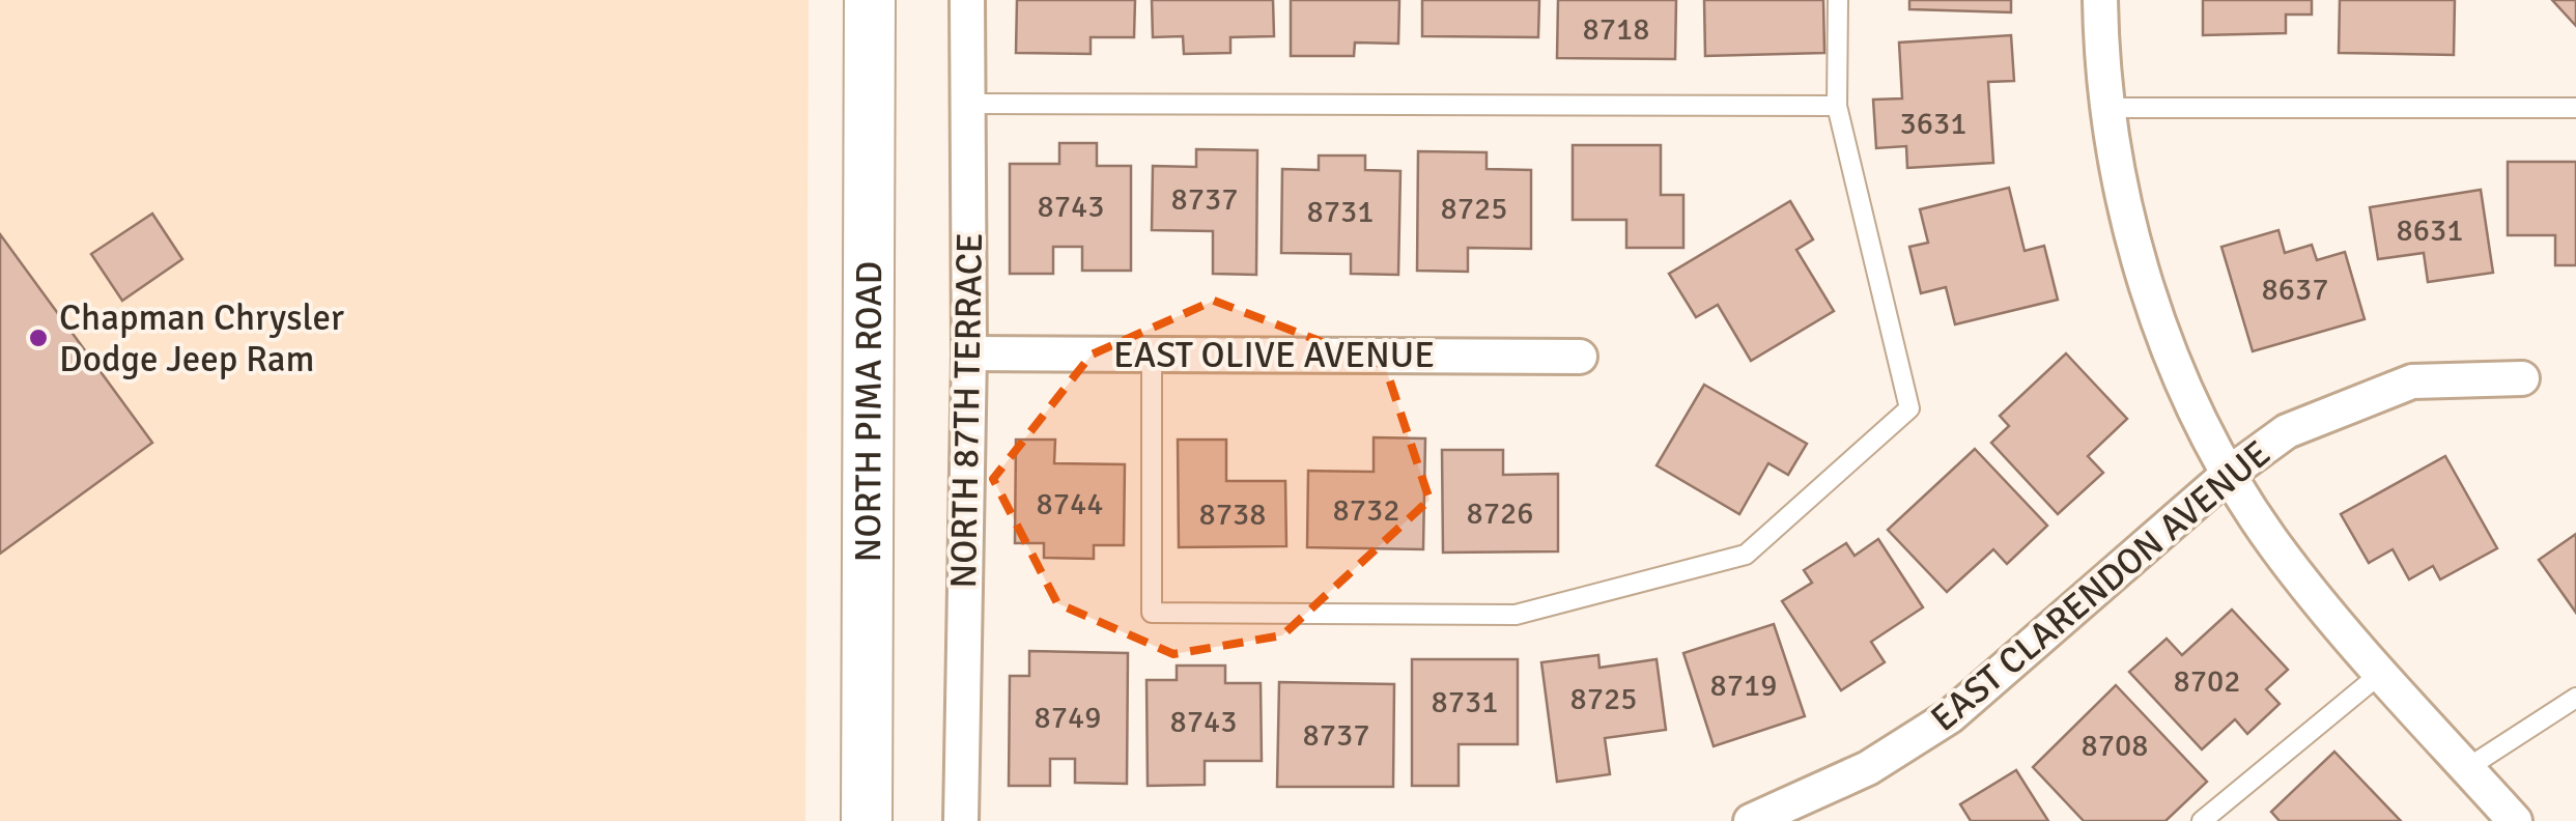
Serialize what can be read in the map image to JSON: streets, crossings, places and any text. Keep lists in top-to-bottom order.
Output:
{
  "streets": {
    "main road": ["NORTH PIMA ROAD"],
    "street": ["EAST OLIVE AVENUE", "NORTH 87TH TERRACE", "EAST CLARENDON AVENUE"]
  },
  "crossings": [
    ["EAST OLIVE AVENUE", "NORTH 87TH TERRACE"]
  ],
  "places": ["Chapman Chrysler Dodge Jeep Ram"],
  "house_numbers": [
    "8718",
    "3631",
    "8737",
    "8743",
    "8725",
    "8731",
    "8631",
    "8637",
    "8744",
    "8732",
    "8726",
    "8738",
    "8702",
    "8719",
    "8725",
    "8731",
    "8749",
    "8743",
    "8737",
    "8708"
  ]
}
